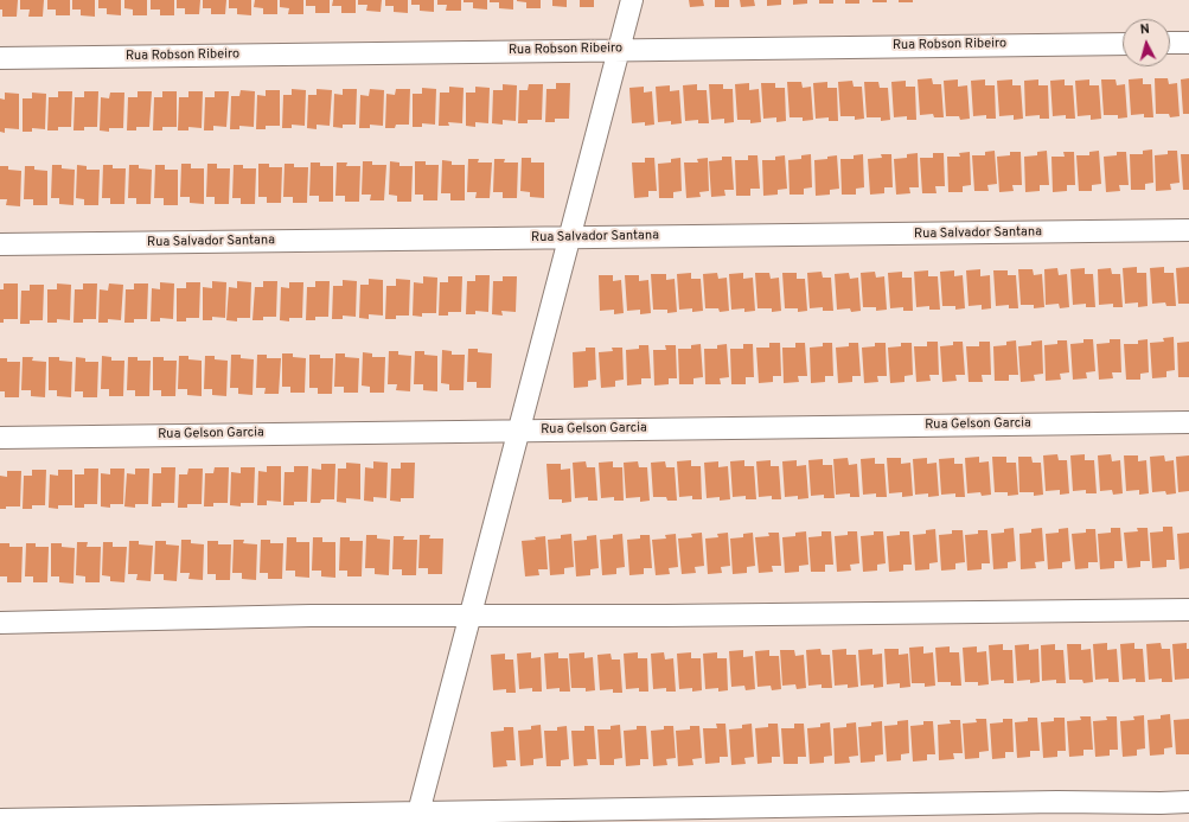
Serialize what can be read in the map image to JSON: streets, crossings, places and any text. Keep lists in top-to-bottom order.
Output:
{
  "streets": {
    "street": ["Rua Robson Ribeiro", "Rua Salvador Santana", "Rua Gelson Garcia"]
  },
  "north": "top"
}
